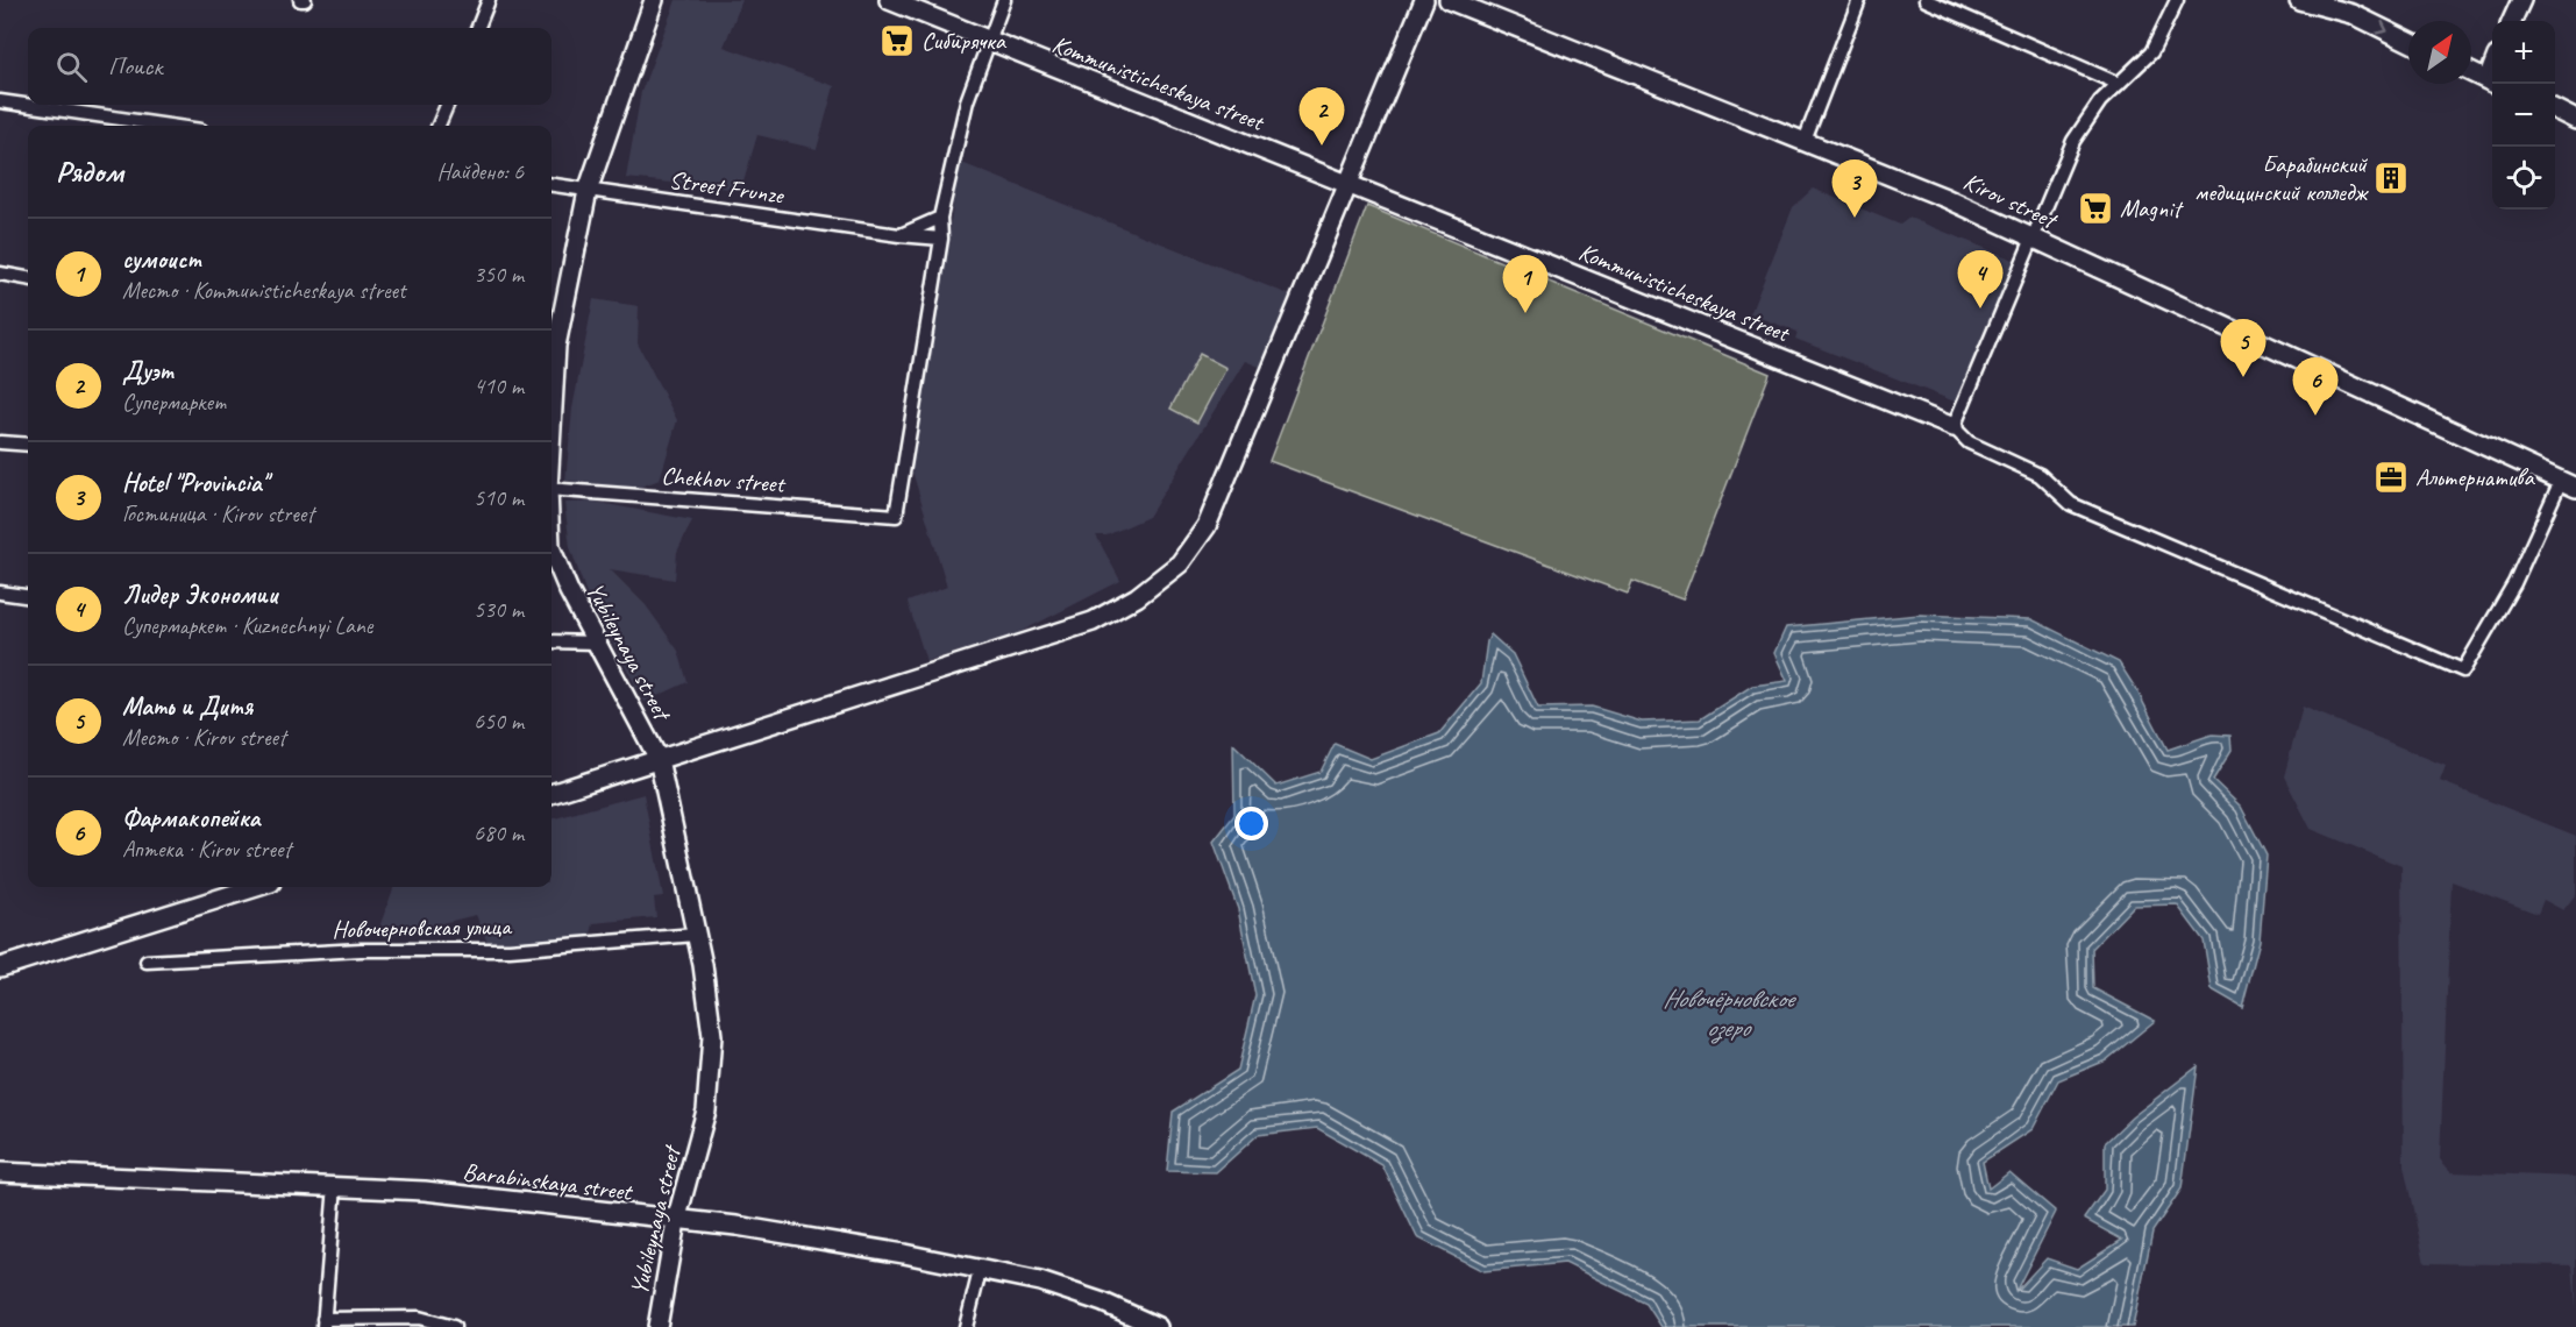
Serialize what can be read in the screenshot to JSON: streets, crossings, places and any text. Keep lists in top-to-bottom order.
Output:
{
  "streets": {
    "street": [
      "Kommunisticheskaya street",
      "Street Frunze",
      "Kirov street",
      "Chekhov street",
      "Yubileynaya street",
      "Новочерновская улица",
      "Barabinskaya street"
    ]
  },
  "crossings": [
    ["Street Frunze", "Chekhov street"],
    ["Street Frunze", "Yubileynaya street"],
    ["Yubileynaya street", "Новочерновская улица"],
    ["Yubileynaya street", "Barabinskaya street"]
  ],
  "water": ["Новочёрновское озеро"],
  "places": {
    "supermarket": ["Сибирячка", "Magnit"],
    "building": ["Барабинский медицинский колледж"],
    "office": ["Альтернатива"]
  },
  "north": "top right",
  "page": {
    "map_buttons": ["+", "−"],
    "search": "Поиск",
    "pins": [
      "2",
      "3",
      "4",
      "1",
      "5",
      "6"
    ],
    "heading": ["Рядом", "Найдено: 6"],
    "list": [
      {
        "mark": "1",
        "name": "сумоист",
        "note": "Место · Kommunisticheskaya street",
        "value": "350 m"
      },
      {
        "mark": "2",
        "name": "Дуэт",
        "note": "Супермаркет",
        "value": "410 m"
      },
      {
        "mark": "3",
        "name": "Hotel \"Provincia\"",
        "note": "Гостиница · Kirov street",
        "value": "510 m"
      },
      {
        "mark": "4",
        "name": "Лидер Экономии",
        "note": "Супермаркет · Kuznechnyi Lane",
        "value": "530 m"
      },
      {
        "mark": "5",
        "name": "Мать и Дитя",
        "note": "Место · Kirov street",
        "value": "650 m"
      },
      {
        "mark": "6",
        "name": "Фармакопейка",
        "note": "Аптека · Kirov street",
        "value": "680 m"
      }
    ]
  }
}
